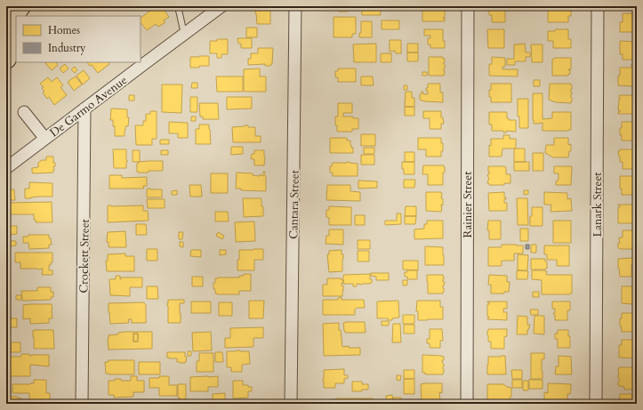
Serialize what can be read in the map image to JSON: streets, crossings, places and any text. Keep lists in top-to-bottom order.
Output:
{
  "streets": {
    "street": [
      "De Garmo Avenue",
      "Cantara Street",
      "Rainier Street",
      "Lanark Street",
      "Crockett Street"
    ]
  },
  "crossings": [
    ["De Garmo Avenue", "Crockett Street"]
  ],
  "legend": ["Homes", "Industry"]
}
